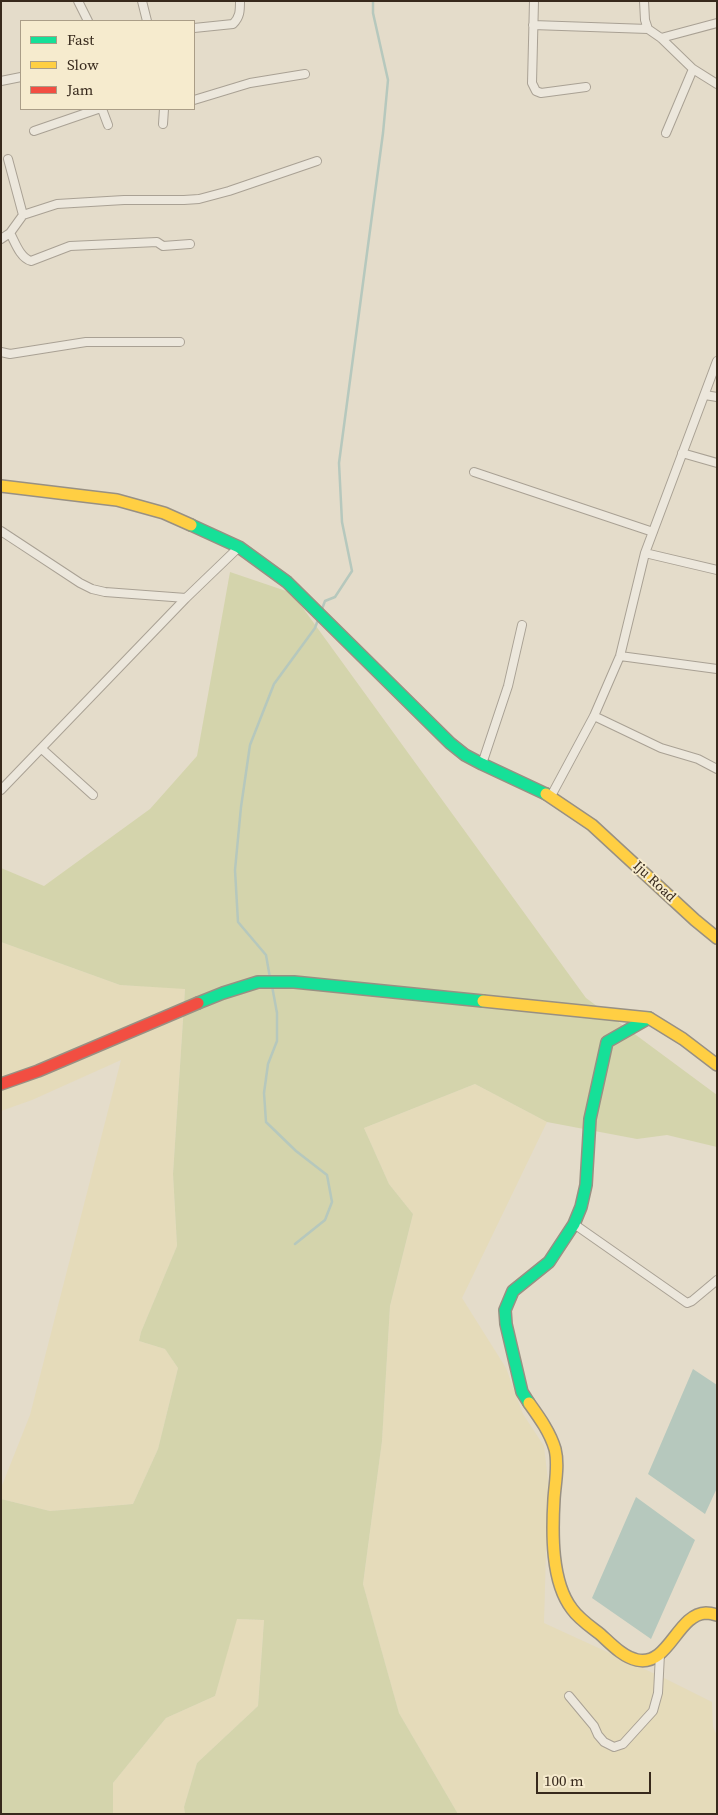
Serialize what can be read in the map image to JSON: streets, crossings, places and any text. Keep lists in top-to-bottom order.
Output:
{
  "streets": {
    "street": ["Iju Road"]
  },
  "legend": ["Fast", "Slow", "Jam"],
  "scale_bar": "100 m"
}
